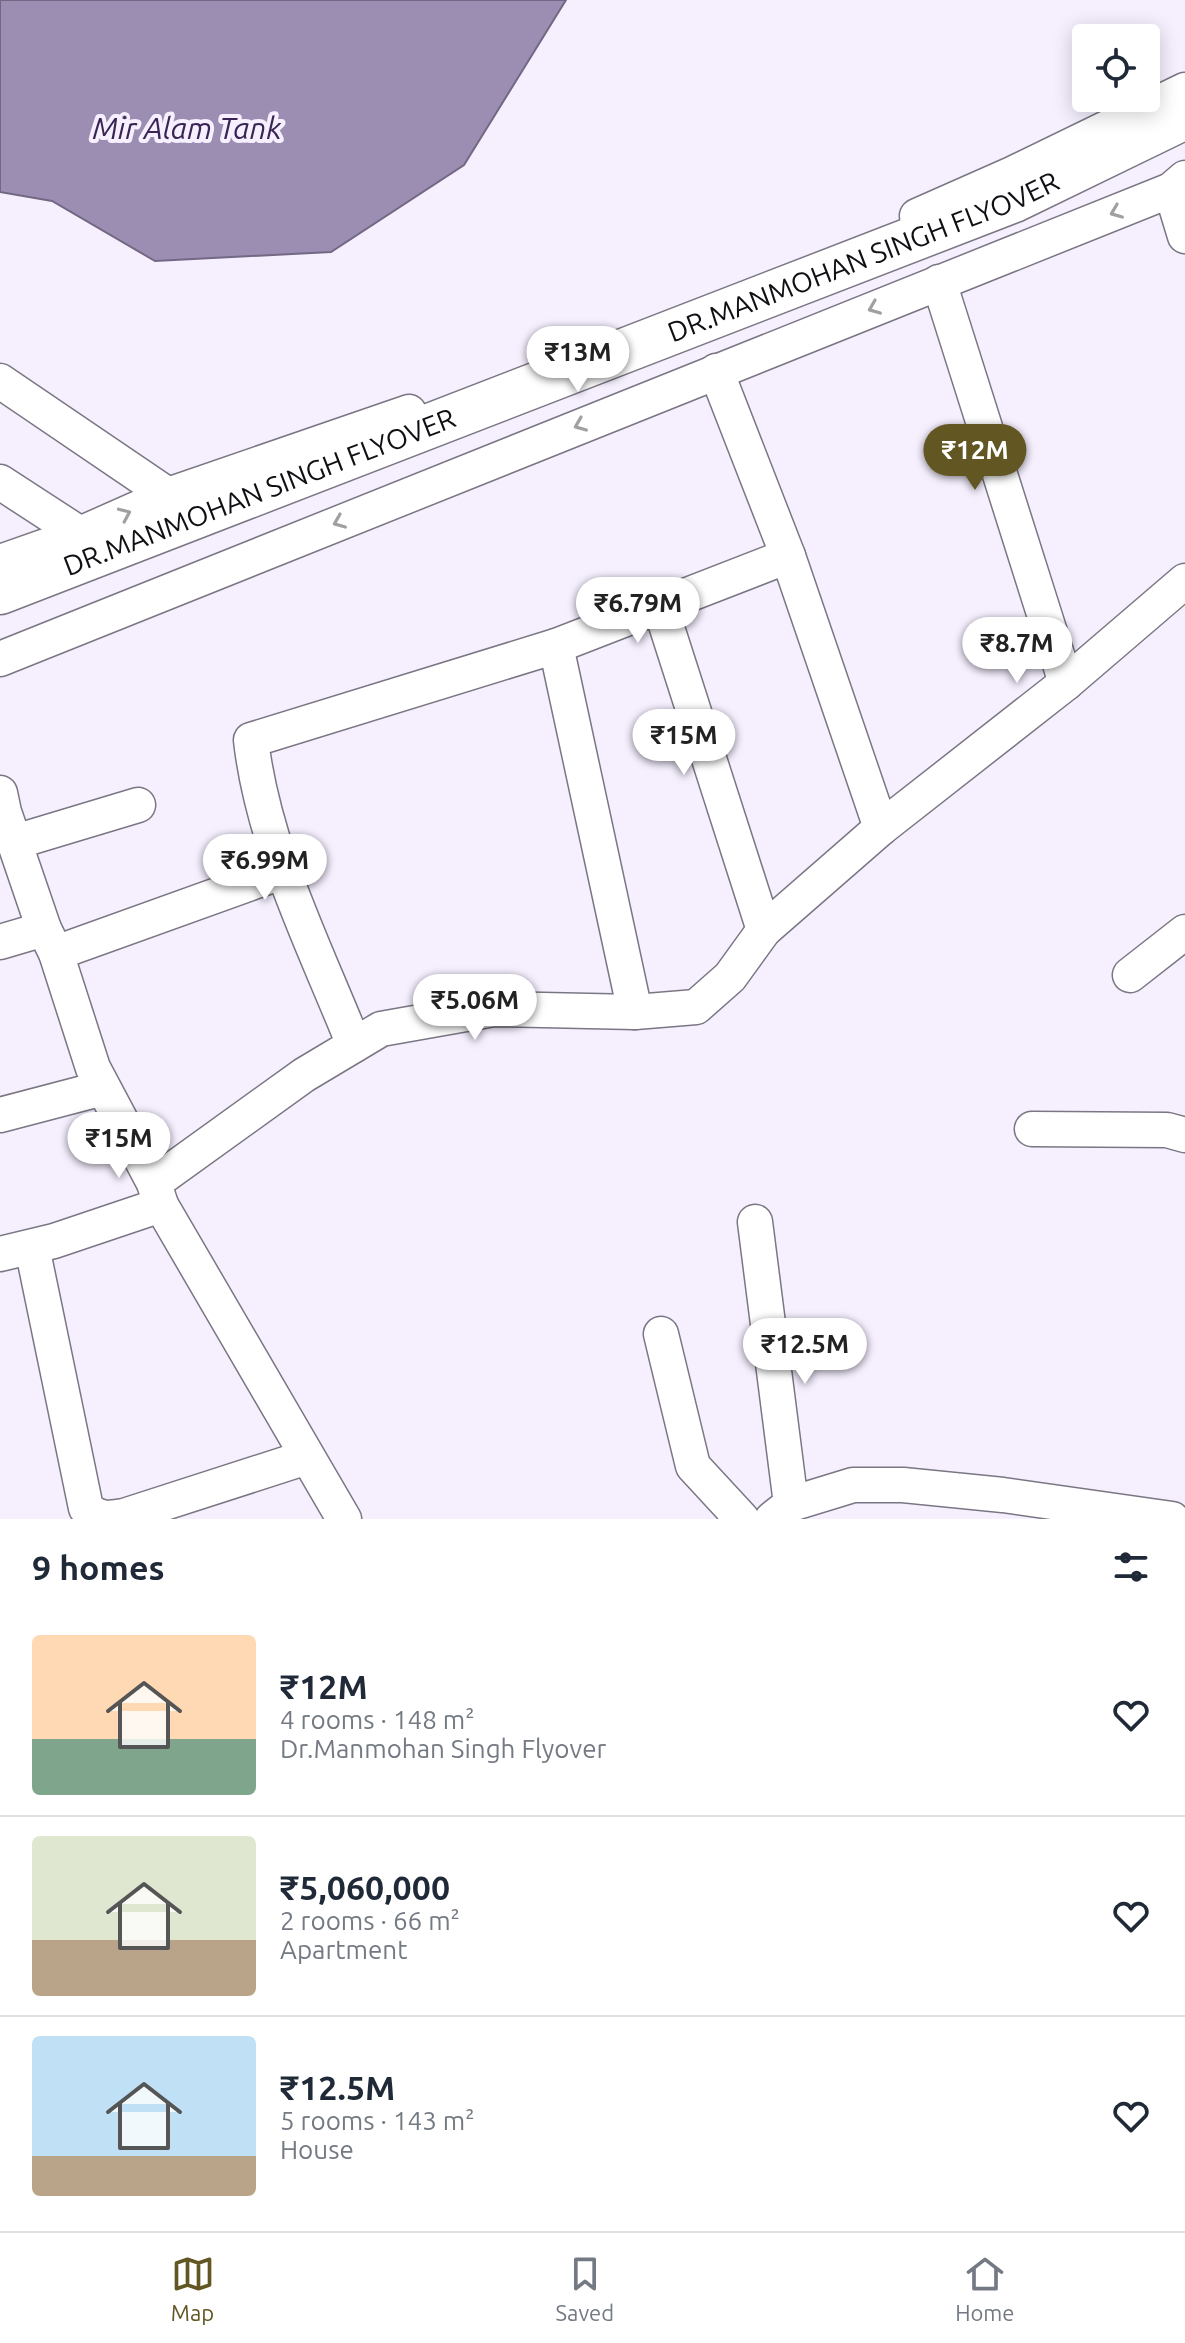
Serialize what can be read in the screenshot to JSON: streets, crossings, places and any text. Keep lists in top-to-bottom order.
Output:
{
  "streets": {
    "highway": ["DR.MANMOHAN SINGH FLYOVER"]
  },
  "water": ["Mir Alam Tank"],
  "page": {
    "price": [
      "₹13M",
      "₹12M",
      "₹6.79M",
      "₹8.7M",
      "₹15M",
      "₹6.99M",
      "₹5.06M",
      "₹15M",
      "₹12.5M"
    ],
    "heading": "9 homes",
    "list": [
      {
        "name": "₹12M",
        "note": "4 rooms · 148 m² · Dr.Manmohan Singh Flyover"
      },
      {
        "name": "₹5,060,000",
        "note": "2 rooms · 66 m² · Apartment"
      },
      {
        "name": "₹12.5M",
        "note": "5 rooms · 143 m² · House"
      }
    ],
    "tabs": ["Map", "Saved", "Home"]
  }
}
